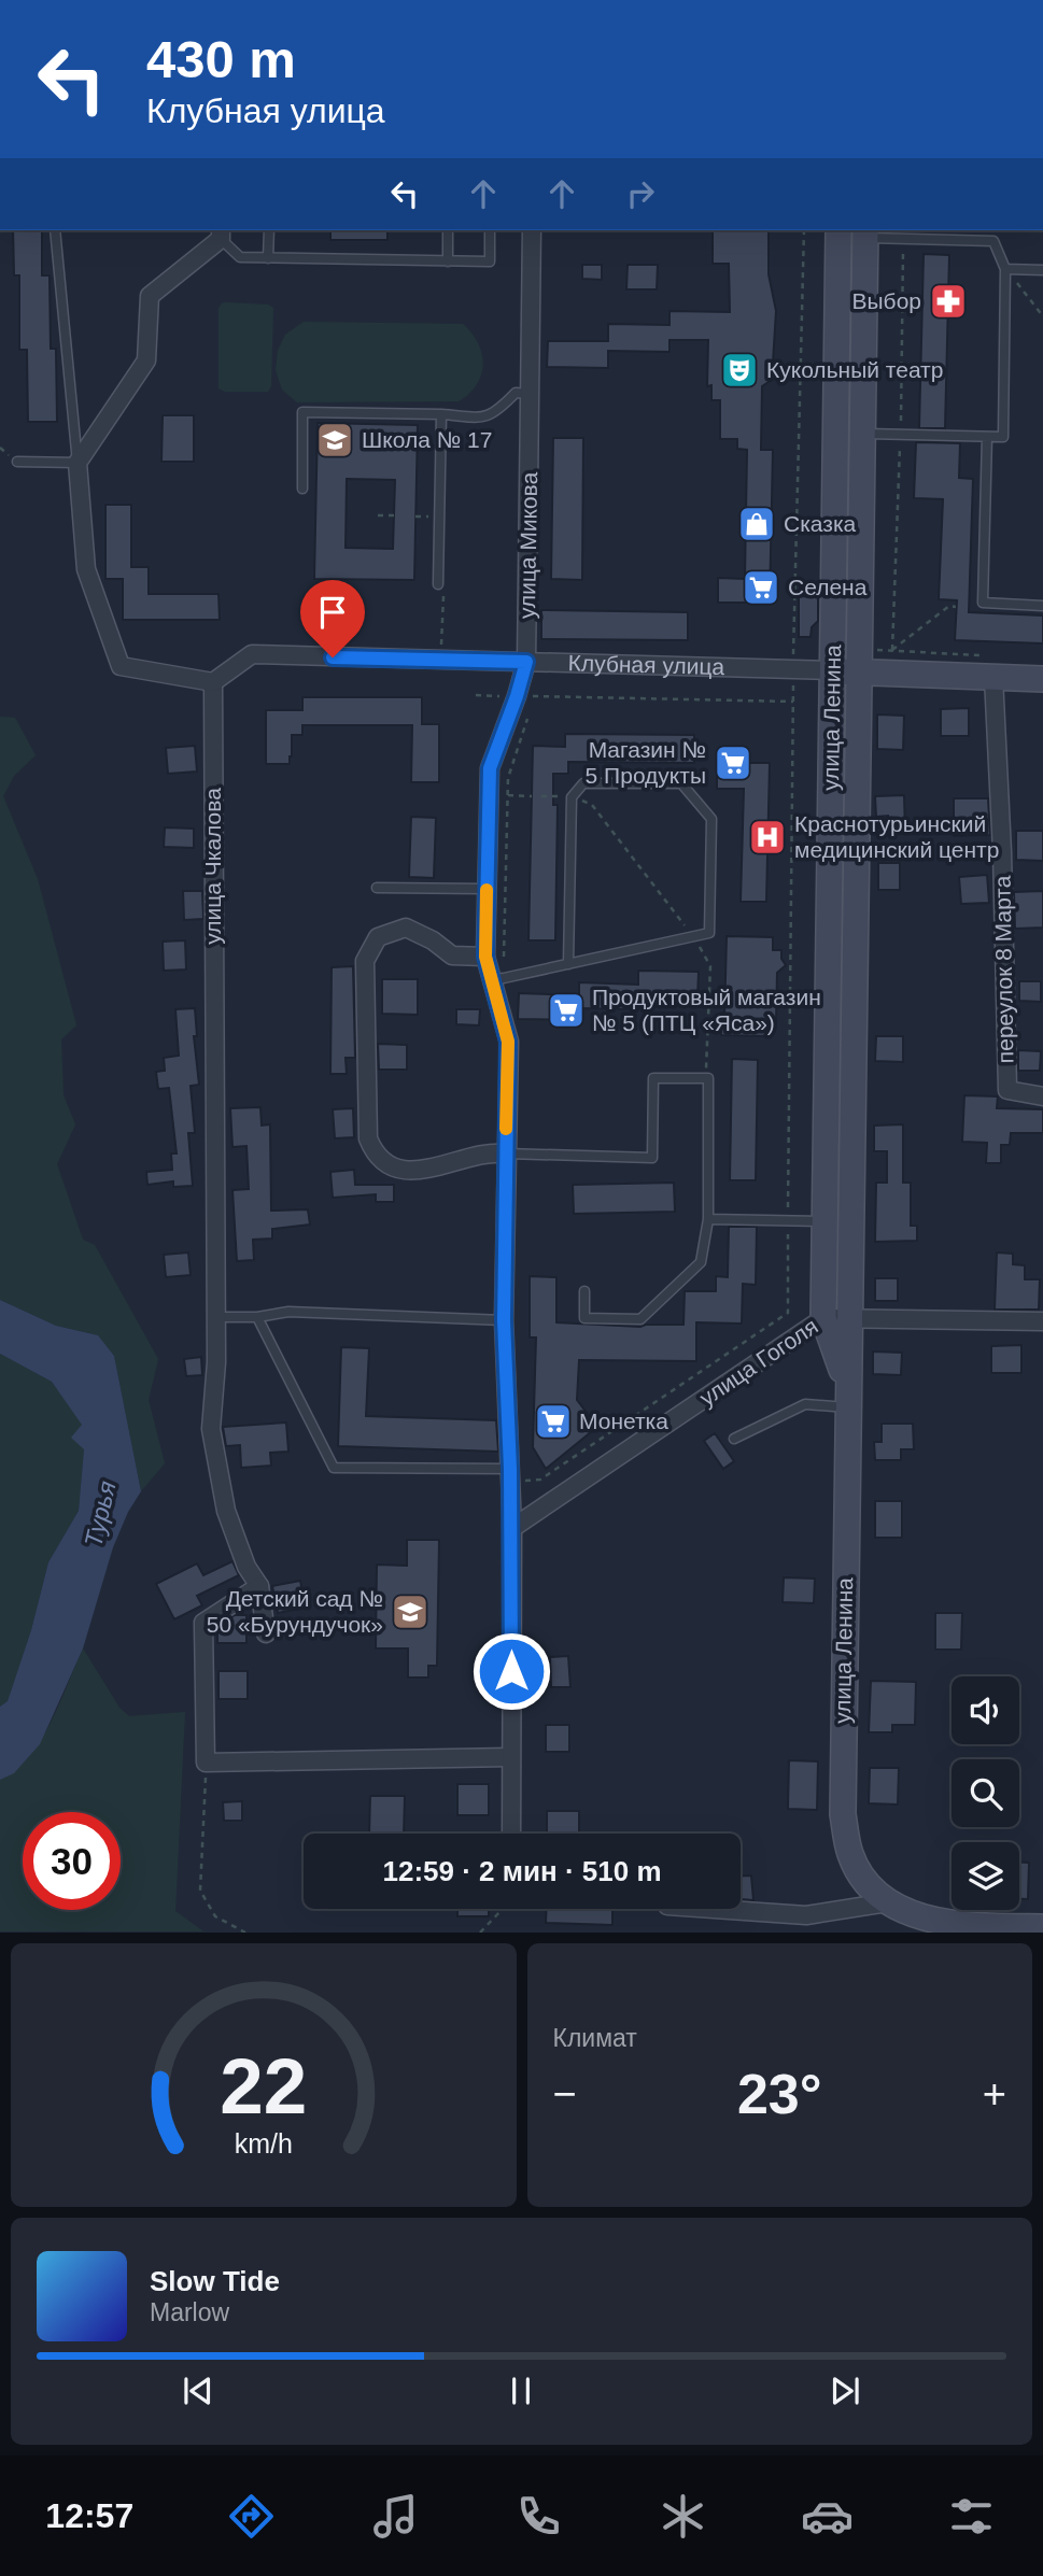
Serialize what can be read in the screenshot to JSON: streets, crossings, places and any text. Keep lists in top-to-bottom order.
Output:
{
  "streets": {
    "main road": ["Клубная улица", "улица Ленина"],
    "street": [
      "улица Микова",
      "улица Чкалова",
      "переулок 8 Марта",
      "улица Гоголя"
    ]
  },
  "crossings": [
    ["улица Микова", "Клубная улица"],
    ["улица Микова", "улица Гоголя"],
    ["Клубная улица", "улица Ленина"],
    ["Клубная улица", "улица Чкалова"],
    ["Клубная улица", "переулок 8 Марта"],
    ["улица Ленина", "улица Гоголя"]
  ],
  "water": ["Турья"],
  "places": {
    "pharmacy": ["Выбор"],
    "theatre": ["Кукольный театр"],
    "school or university": ["Школа № 17", "Детский сад № 50 «Бурундучок»"],
    "shop": ["Сказка"],
    "supermarket": [
      "Селена",
      "Магазин № 5 Продукты",
      "Продуктовый магазин № 5 (ПТЦ «Яса»)",
      "Монетка"
    ],
    "hospital": ["Краснотурьинский медицинский центр"]
  },
  "page": {
    "turn": ["430 m", "Клубная улица"],
    "limit": "30",
    "trip": "12:59 · 2 мин · 510 m",
    "tile": "Климат",
    "heat": ["−", "23°", "+"],
    "song": ["Slow Tide", "Marlow"],
    "tabs": "12:57",
    "gauge": ["22", "km/h"]
  }
}
